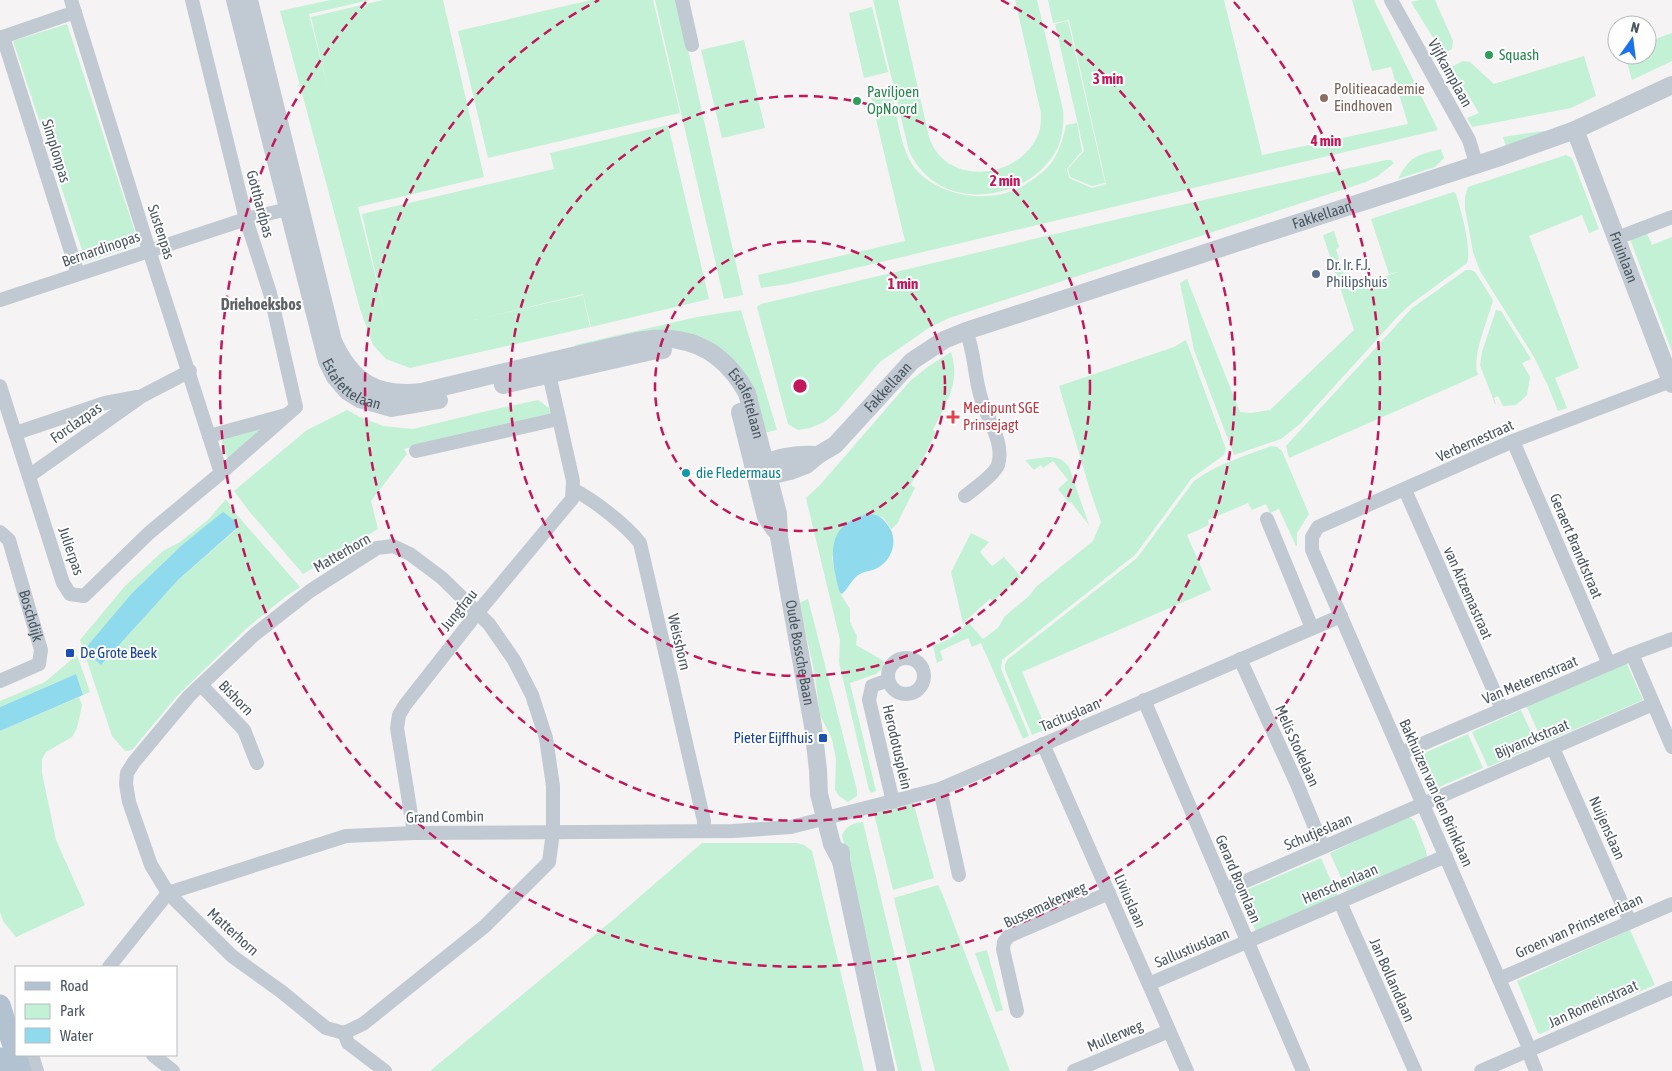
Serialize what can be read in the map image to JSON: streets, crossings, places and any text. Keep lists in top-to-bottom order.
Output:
{
  "streets": {
    "street": [
      "Vijfkamplaan",
      "Simplonpas",
      "Gotthardpas",
      "Fakkellaan",
      "Sustenpas",
      "Bernardinopas",
      "Fruinlaan",
      "Estafettelaan",
      "Forclazpas",
      "Verbernestraat",
      "Geraert Brandtstraat",
      "Julierpas",
      "Matterhorn",
      "van Aitzemastraat",
      "Jungfrau",
      "Boschdijk",
      "Weisshorn",
      "Oude Bossche Baan",
      "Van Meterenstraat",
      "Bishorn",
      "Tacituslaan",
      "Bijvanckstraat",
      "Melis Stokelaan",
      "Herodotusplein",
      "Bakhuizen van den Brinklaan",
      "Grand Combin",
      "Nuijenslaan",
      "Schutjeslaan",
      "Gerard Bromlaan",
      "Henschenlaan",
      "Liviuslaan",
      "Bussemakerweg",
      "Groen van Prinstererlaan",
      "Sallustiuslaan",
      "Jan Bollandlaan",
      "Jan Romeinstraat",
      "Mullerweg"
    ]
  },
  "crossings": [
    ["Vijfkamplaan", "Fakkellaan"],
    ["Simplonpas", "Bernardinopas"],
    ["Gotthardpas", "Bernardinopas"],
    ["Fakkellaan", "Fruinlaan"],
    ["Fakkellaan", "Estafettelaan"],
    ["Fakkellaan", "Oude Bossche Baan"],
    ["Sustenpas", "Bernardinopas"],
    ["Sustenpas", "Forclazpas"],
    ["Sustenpas", "Julierpas"],
    ["Bernardinopas", "Estafettelaan"],
    ["Fruinlaan", "Verbernestraat"],
    ["Estafettelaan", "Oude Bossche Baan"],
    ["Forclazpas", "Julierpas"],
    ["Verbernestraat", "Geraert Brandtstraat"],
    ["Verbernestraat", "van Aitzemastraat"],
    ["Verbernestraat", "Bakhuizen van den Brinklaan"],
    ["Geraert Brandtstraat", "Van Meterenstraat"],
    ["Matterhorn", "Jungfrau"],
    ["Matterhorn", "Bishorn"],
    ["Matterhorn", "Grand Combin"],
    ["van Aitzemastraat", "Van Meterenstraat"],
    ["Jungfrau", "Weisshorn"],
    ["Jungfrau", "Grand Combin"],
    ["Weisshorn", "Grand Combin"],
    ["Oude Bossche Baan", "Tacituslaan"],
    ["Oude Bossche Baan", "Grand Combin"],
    ["Van Meterenstraat", "Bakhuizen van den Brinklaan"],
    ["Tacituslaan", "Melis Stokelaan"],
    ["Tacituslaan", "Herodotusplein"],
    ["Tacituslaan", "Bakhuizen van den Brinklaan"],
    ["Tacituslaan", "Grand Combin"],
    ["Tacituslaan", "Gerard Bromlaan"],
    ["Tacituslaan", "Liviuslaan"],
    ["Bijvanckstraat", "Bakhuizen van den Brinklaan"],
    ["Bijvanckstraat", "Nuijenslaan"],
    ["Bijvanckstraat", "Schutjeslaan"],
    ["Melis Stokelaan", "Schutjeslaan"],
    ["Bakhuizen van den Brinklaan", "Schutjeslaan"],
    ["Bakhuizen van den Brinklaan", "Henschenlaan"],
    ["Bakhuizen van den Brinklaan", "Groen van Prinstererlaan"],
    ["Bakhuizen van den Brinklaan", "Jan Romeinstraat"],
    ["Nuijenslaan", "Groen van Prinstererlaan"],
    ["Schutjeslaan", "Gerard Bromlaan"],
    ["Gerard Bromlaan", "Henschenlaan"],
    ["Gerard Bromlaan", "Sallustiuslaan"],
    ["Henschenlaan", "Sallustiuslaan"],
    ["Henschenlaan", "Jan Bollandlaan"],
    ["Liviuslaan", "Bussemakerweg"],
    ["Liviuslaan", "Sallustiuslaan"],
    ["Liviuslaan", "Mullerweg"]
  ],
  "districts": ["Driehoeksbos"],
  "places": {
    "other": [
      "Squash",
      "Politieacademie Eindhoven",
      "Paviljoen OpNoord",
      "Dr. Ir. F.J. Philipshuis",
      "die Fledermaus"
    ],
    "health": ["Medipunt SGE Prinsejagt"],
    "transit": ["De Grote Beek", "Pieter Eijffhuis"]
  },
  "legend": ["Road", "Park", "Water"],
  "north": "top",
  "rings": [
    "3 min",
    "4 min",
    "2 min",
    "1 min"
  ]
}
